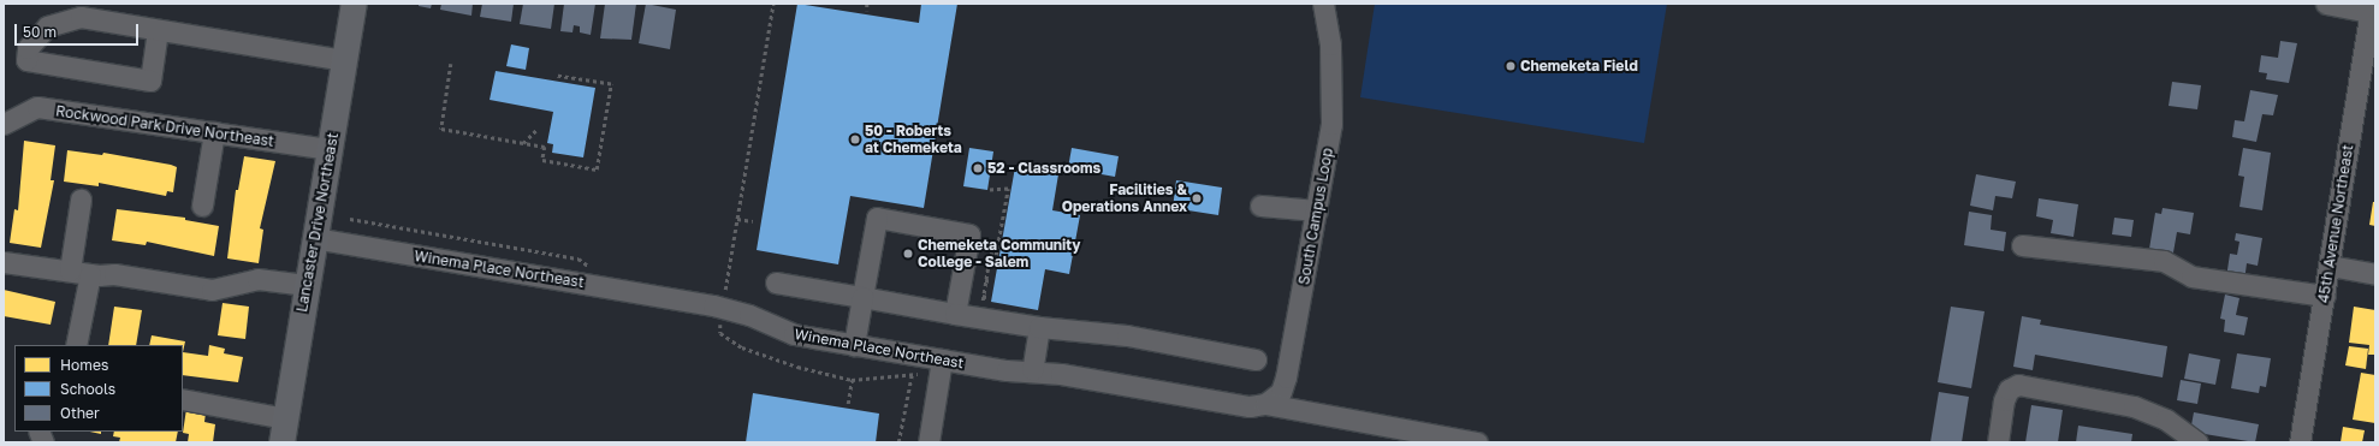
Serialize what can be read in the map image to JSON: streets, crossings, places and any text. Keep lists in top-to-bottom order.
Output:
{
  "streets": {
    "main road": ["Lancaster Drive Northeast"],
    "street": [
      "Rockwood Park Drive Northeast",
      "South Campus Loop",
      "45th Avenue Northeast",
      "Winema Place Northeast"
    ]
  },
  "crossings": [
    ["Rockwood Park Drive Northeast", "Lancaster Drive Northeast"],
    ["South Campus Loop", "Winema Place Northeast"],
    ["Lancaster Drive Northeast", "Winema Place Northeast"]
  ],
  "places": [
    "Chemeketa Field",
    "50 - Roberts at Chemeketa",
    "52 - Classrooms",
    "Facilities & Operations Annex",
    "Chemeketa Community College - Salem"
  ],
  "legend": ["Homes", "Schools", "Other"],
  "scale_bar": "50 m"
}
